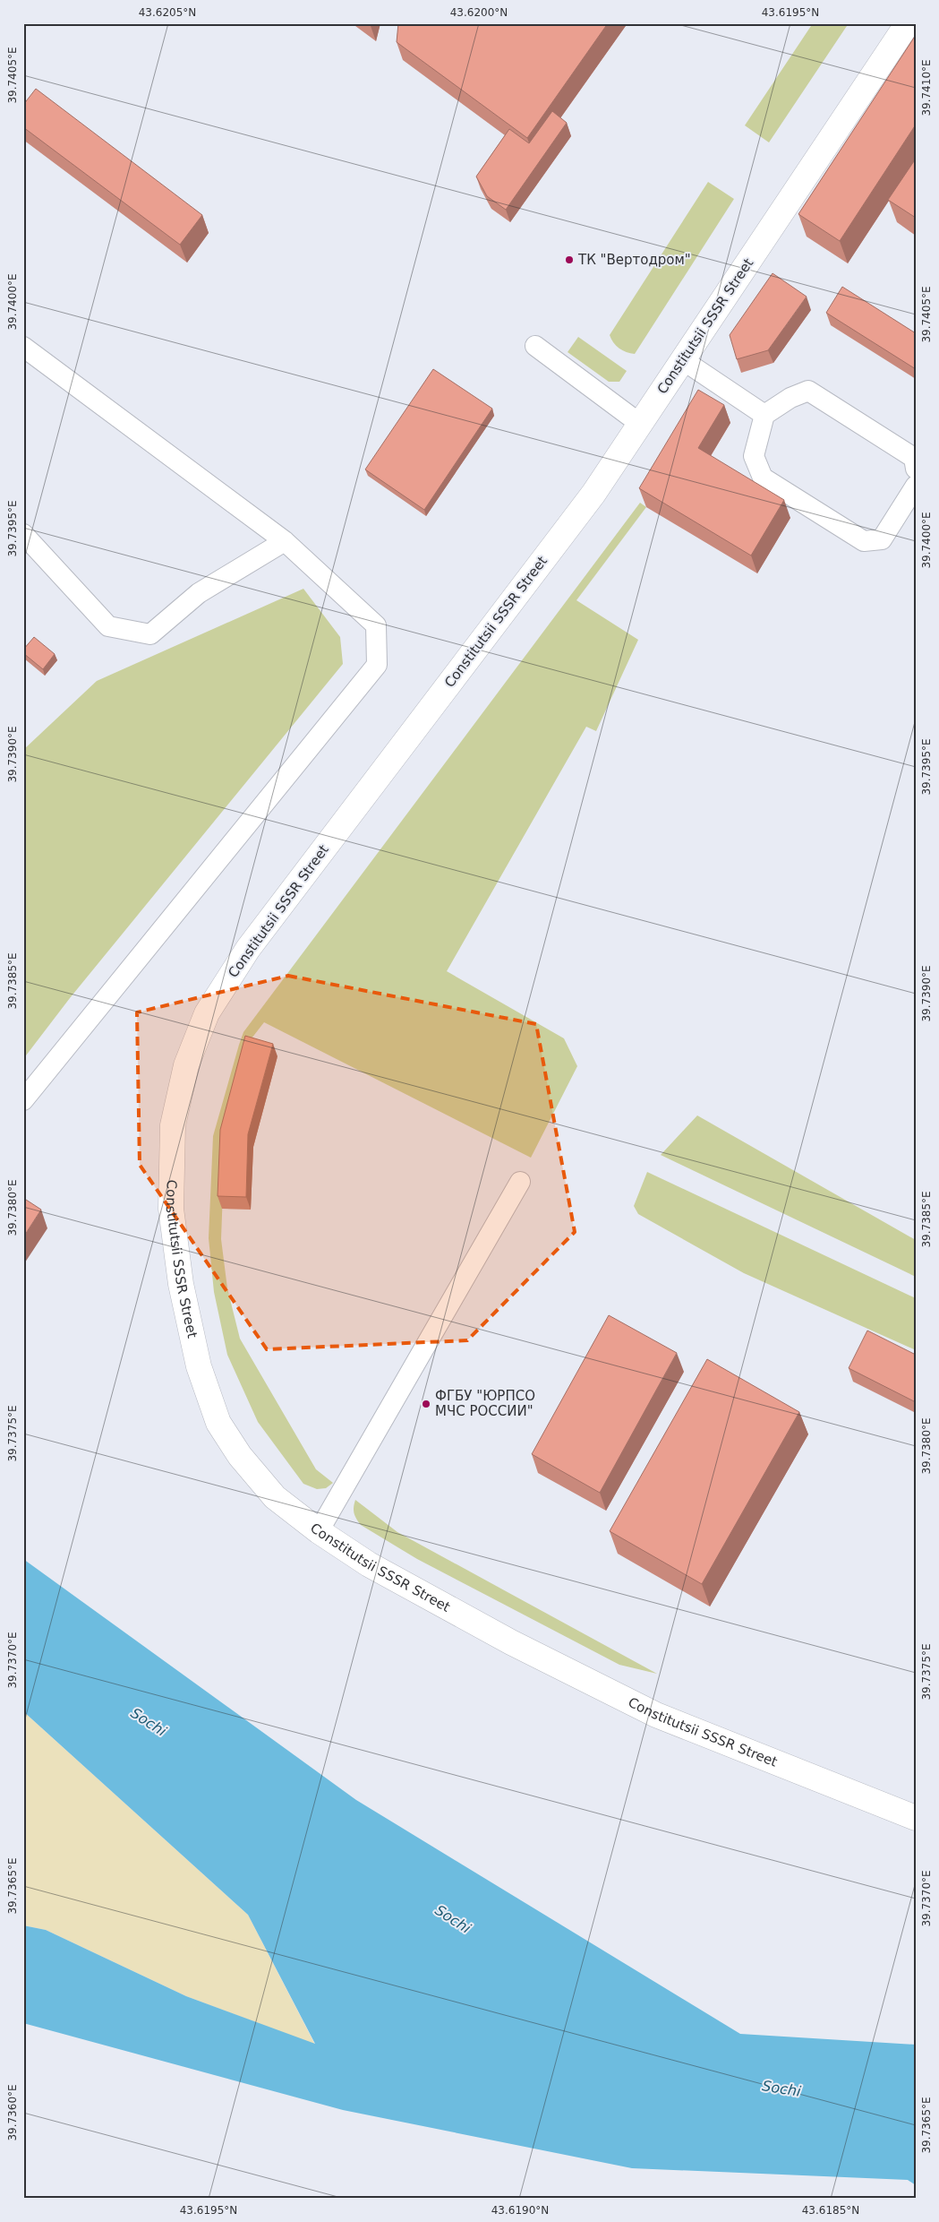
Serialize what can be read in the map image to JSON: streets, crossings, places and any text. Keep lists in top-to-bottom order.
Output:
{
  "streets": {
    "street": ["Constitutsii SSSR Street"]
  },
  "water": ["Sochi"],
  "places": ["ТК \"Вертодром\"", "ФГБУ \"ЮРПСО МЧС РОССИИ\""],
  "coordinates": [
    "43.6205°N",
    "43.6200°N",
    "43.6195°N",
    "39.7405°E",
    "39.7410°E",
    "39.7400°E",
    "39.7395°E",
    "39.7390°E",
    "39.7385°E",
    "39.7380°E",
    "39.7375°E",
    "39.7370°E",
    "39.7365°E",
    "39.7360°E",
    "43.6190°N",
    "43.6185°N"
  ]
}
